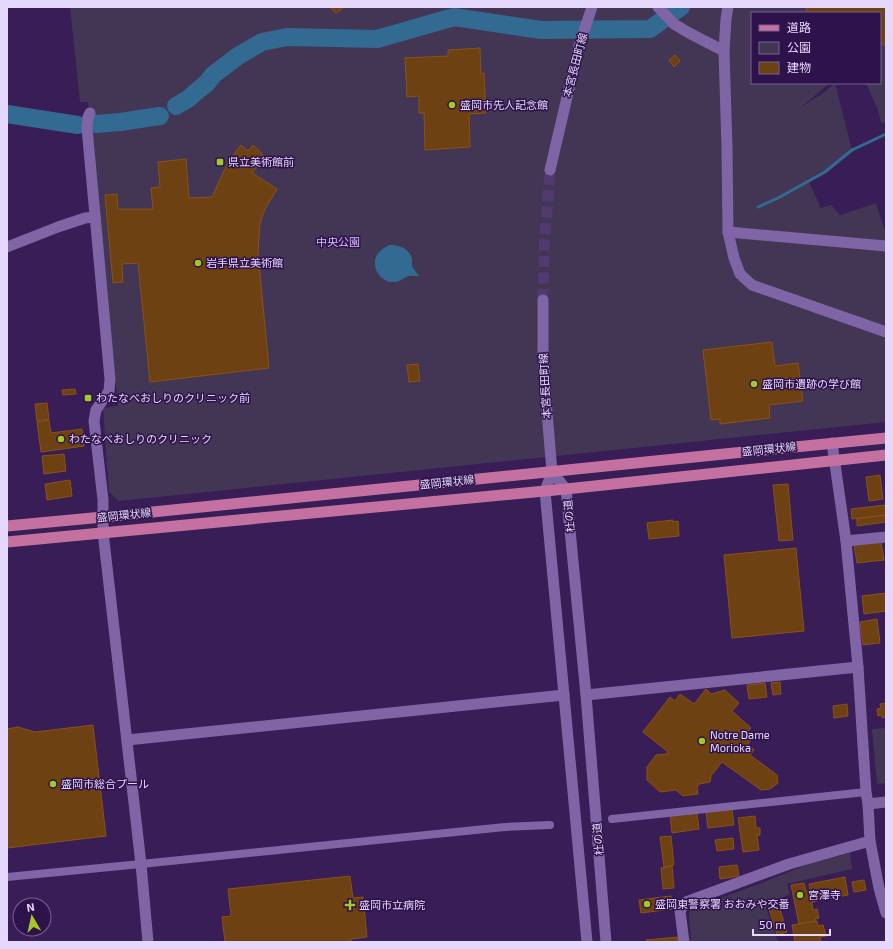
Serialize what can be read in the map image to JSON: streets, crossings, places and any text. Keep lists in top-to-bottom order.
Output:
{
  "streets": {
    "main road": ["盛岡環状線"],
    "street": ["本宮長田町線", "杜の道"]
  },
  "crossings": [
    ["本宮長田町線", "盛岡環状線"],
    ["本宮長田町線", "杜の道"],
    ["盛岡環状線", "杜の道"]
  ],
  "parks": ["中央公園"],
  "places": {
    "other": [
      "盛岡市先人記念館",
      "岩手県立美術館",
      "盛岡市遺跡の学び館",
      "わたなべおしりのクリニック",
      "Notre Dame Morioka",
      "盛岡市総合プール",
      "宮澤寺",
      "盛岡東警察署 おおみや交番"
    ],
    "transit": ["県立美術館前", "わたなべおしりのクリニック前"],
    "health": ["盛岡市立病院"]
  },
  "legend": ["道路", "公園", "建物"],
  "scale_bar": "50 m",
  "north": "top"
}
